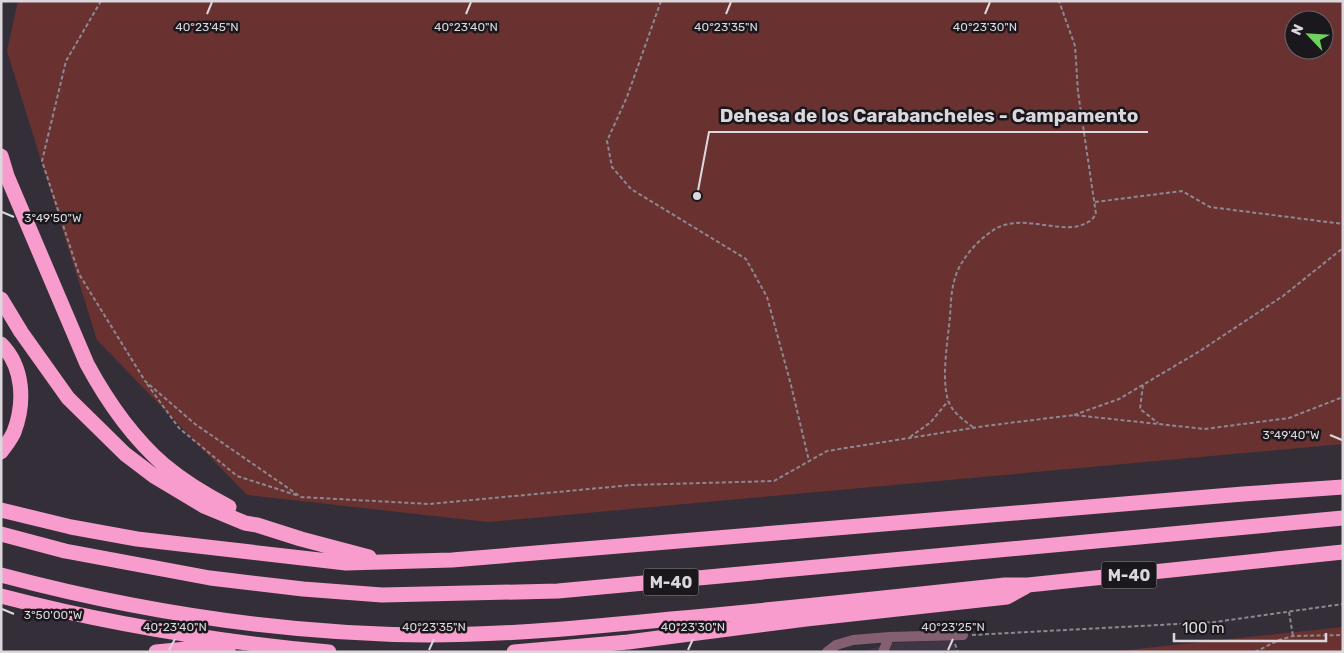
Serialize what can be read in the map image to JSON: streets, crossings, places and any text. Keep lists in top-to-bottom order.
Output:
{
  "streets": {
    "highway": ["M-40"]
  },
  "places": ["Dehesa de los Carabancheles - Campamento"],
  "scale_bar": "100 m",
  "north": "top left",
  "coordinates": [
    "40°23'45\"N",
    "40°23'40\"N",
    "40°23'35\"N",
    "40°23'30\"N",
    "3°49'50\"W",
    "3°49'40\"W",
    "3°50'00\"W",
    "40°23'25\"N"
  ]
}
